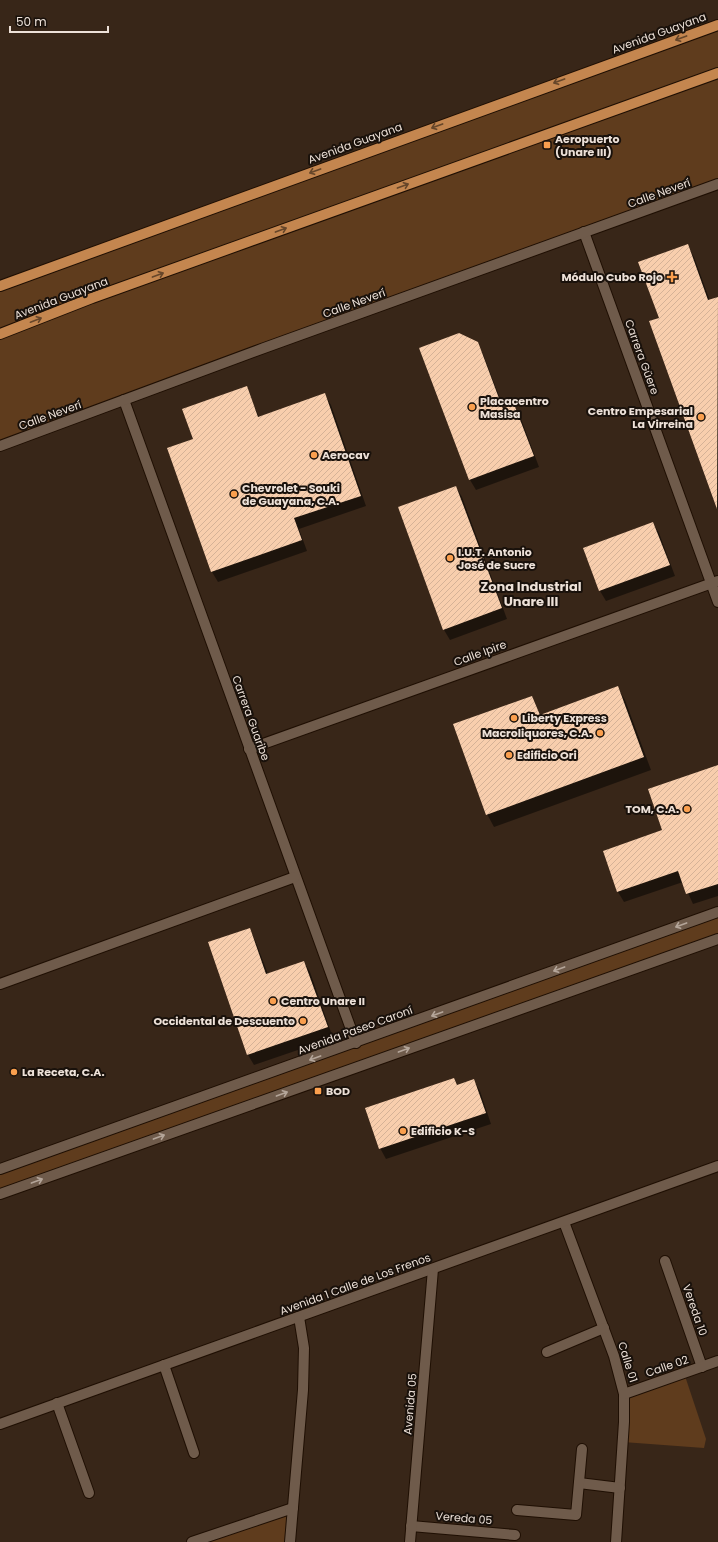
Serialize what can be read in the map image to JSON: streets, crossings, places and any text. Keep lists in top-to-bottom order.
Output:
{
  "streets": {
    "main road": ["Avenida Guayana"],
    "street": [
      "Calle Neverí",
      "Carrera Güere",
      "Calle Ipire",
      "Carrera Guaribe",
      "Avenida Paseo Caroní",
      "Avenida 1 Calle de Los Frenos",
      "Vereda 10",
      "Calle 01",
      "Calle 02",
      "Avenida 05",
      "Vereda 05"
    ]
  },
  "crossings": [
    ["Calle Neverí", "Carrera Güere"],
    ["Calle Neverí", "Carrera Guaribe"],
    ["Carrera Güere", "Calle Ipire"],
    ["Calle Ipire", "Carrera Guaribe"],
    ["Carrera Guaribe", "Avenida Paseo Caroní"],
    ["Avenida 1 Calle de Los Frenos", "Calle 01"],
    ["Avenida 1 Calle de Los Frenos", "Avenida 05"],
    ["Vereda 10", "Calle 02"],
    ["Calle 01", "Calle 02"],
    ["Avenida 05", "Vereda 05"]
  ],
  "districts": ["Zona Industrial Unare III"],
  "places": {
    "transit": ["Aeropuerto (Unare III)", "BOD"],
    "health": ["Módulo Cubo Rojo"],
    "other": [
      "Placacentro Masisa",
      "Centro Empesarial La Virreina",
      "Aerocav",
      "Chevrolet - Souki de Guayana, C.A.",
      "I.U.T. Antonio José de Sucre",
      "Liberty Express",
      "Macroliquores, C.A.",
      "Edificio Ori",
      "TOM, C.A.",
      "Centro Unare II",
      "Occidental de Descuento",
      "La Receta, C.A.",
      "Edificio K-S"
    ]
  },
  "scale_bar": "50 m"
}
